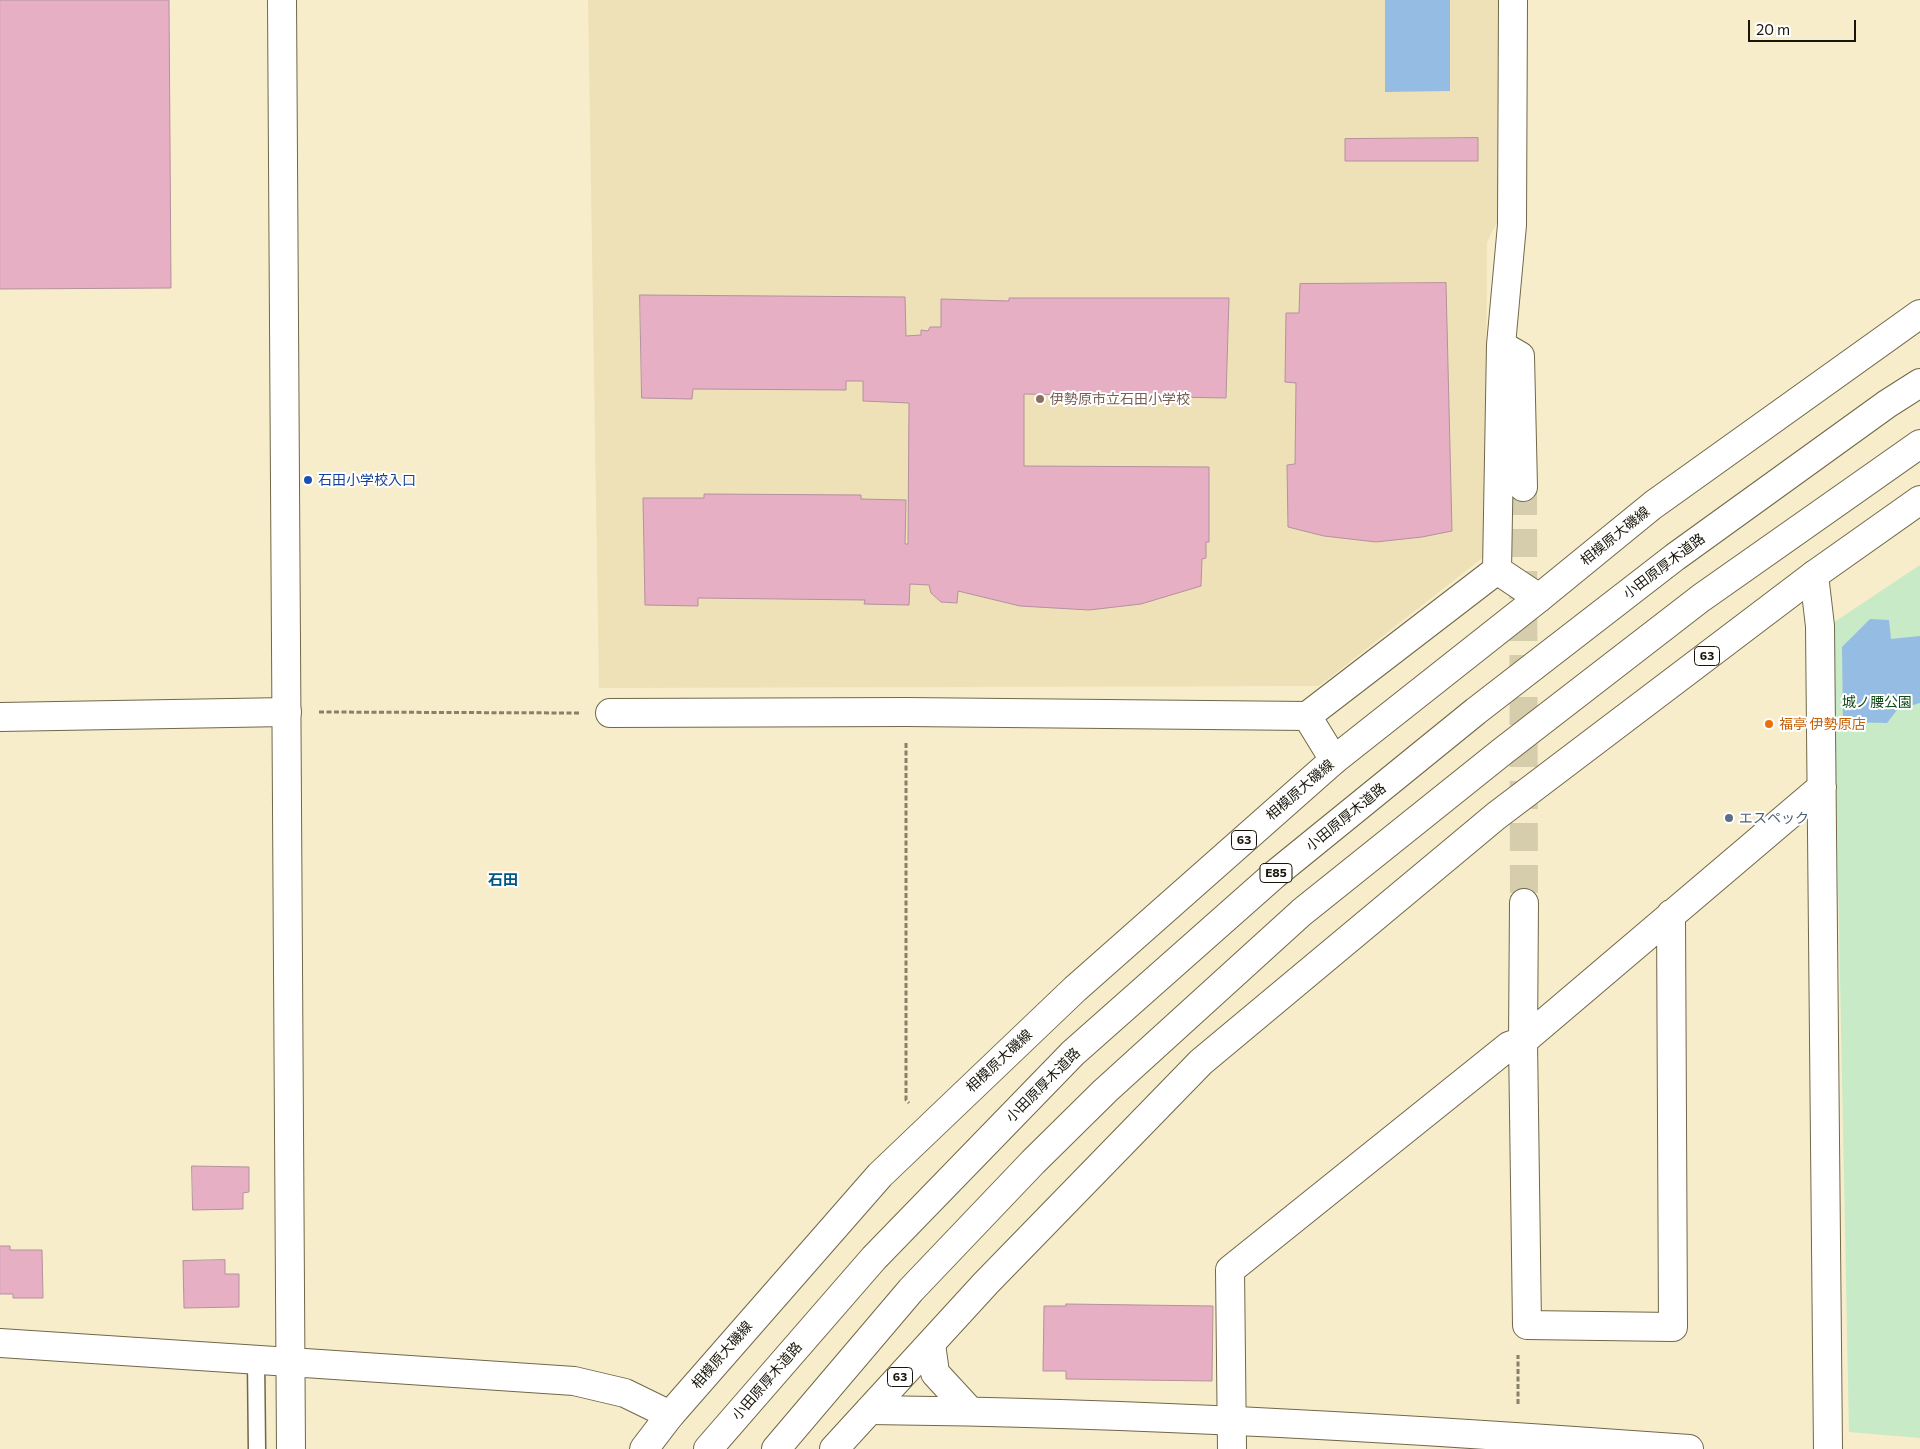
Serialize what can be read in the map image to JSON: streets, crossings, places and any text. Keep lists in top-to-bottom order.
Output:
{
  "streets": {
    "main road": [
      "相模原大磯線",
      "小田原厚木道路",
      "63",
      "E85"
    ]
  },
  "districts": ["石田"],
  "parks": ["城ノ腰公園"],
  "places": [
    "伊勢原市立石田小学校",
    "石田小学校入口",
    "福亭 伊勢原店",
    "エスペック"
  ],
  "scale_bar": "20 m"
}
